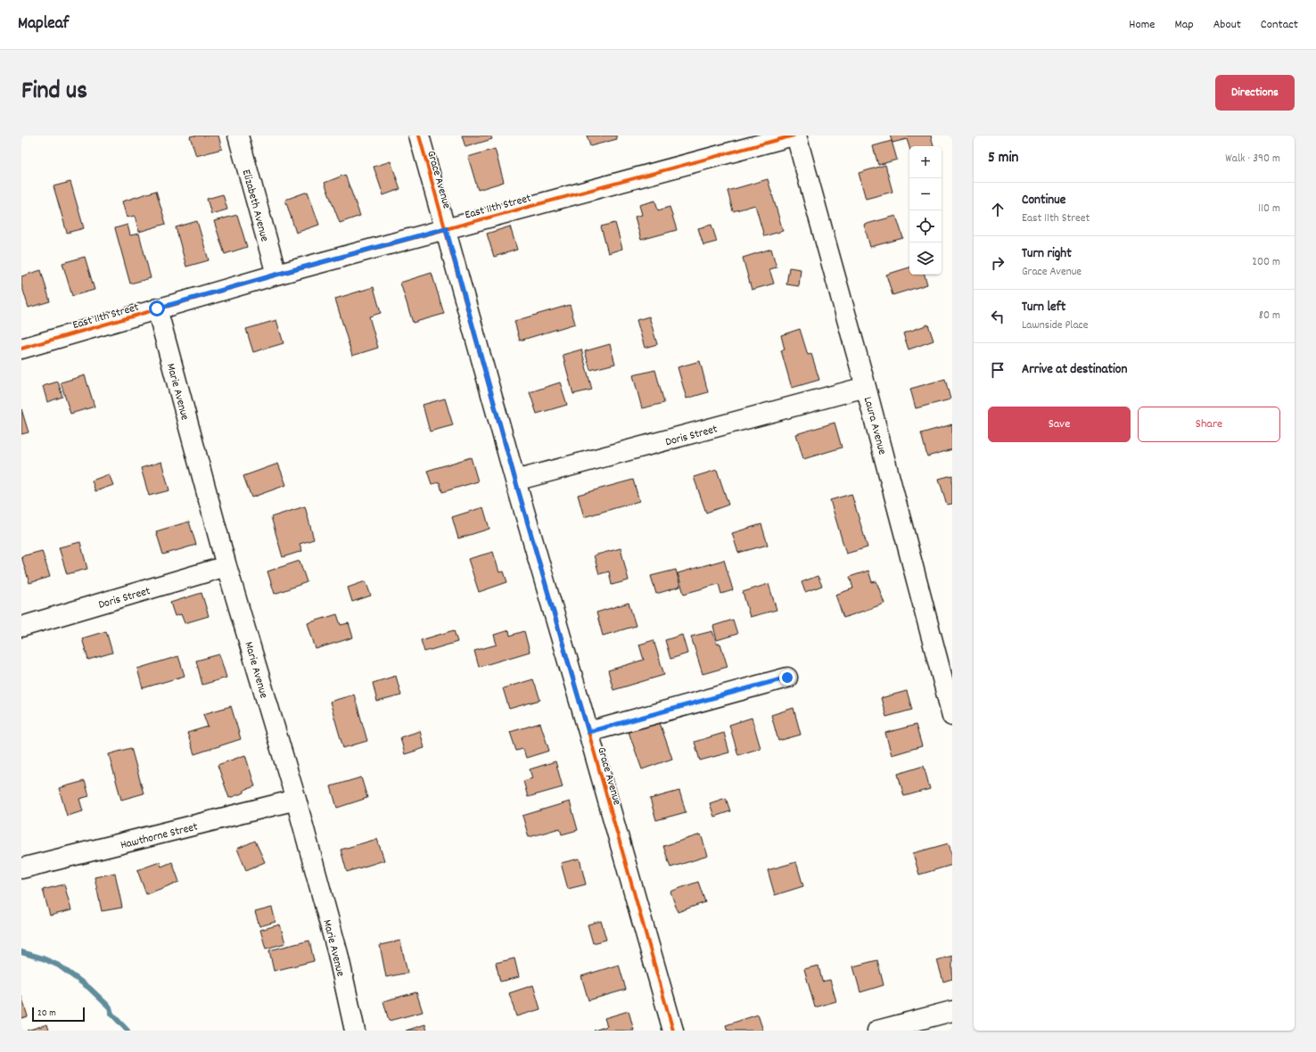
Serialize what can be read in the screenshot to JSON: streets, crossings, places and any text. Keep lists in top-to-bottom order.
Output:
{
  "streets": {
    "street": [
      "Grace Avenue",
      "Elizabeth Avenue",
      "East 11th Street",
      "Marie Avenue",
      "Laura Avenue",
      "Doris Street",
      "Hawthorne Street"
    ]
  },
  "crossings": [
    ["Grace Avenue", "East 11th Street"],
    ["Grace Avenue", "Doris Street"],
    ["Elizabeth Avenue", "East 11th Street"],
    ["East 11th Street", "Marie Avenue"],
    ["Marie Avenue", "Doris Street"],
    ["Marie Avenue", "Hawthorne Street"],
    ["Laura Avenue", "Doris Street"]
  ],
  "scale_bar": "20 m",
  "page": {
    "header": "Mapleaf",
    "nav": [
      "Home",
      "Map",
      "About",
      "Contact"
    ],
    "title": "Find us",
    "buttons": [
      "Directions",
      ["Save", "Share"]
    ],
    "heading": ["5 min", "Walk · 390 m"],
    "map_buttons": ["+", "−"],
    "list": [
      ["Continue", "East 11th Street", "110 m"],
      ["Turn right", "Grace Avenue", "200 m"],
      ["Turn left", "Lawnside Place", "80 m"],
      "Arrive at destination"
    ],
    "scale": "20 m"
  }
}
